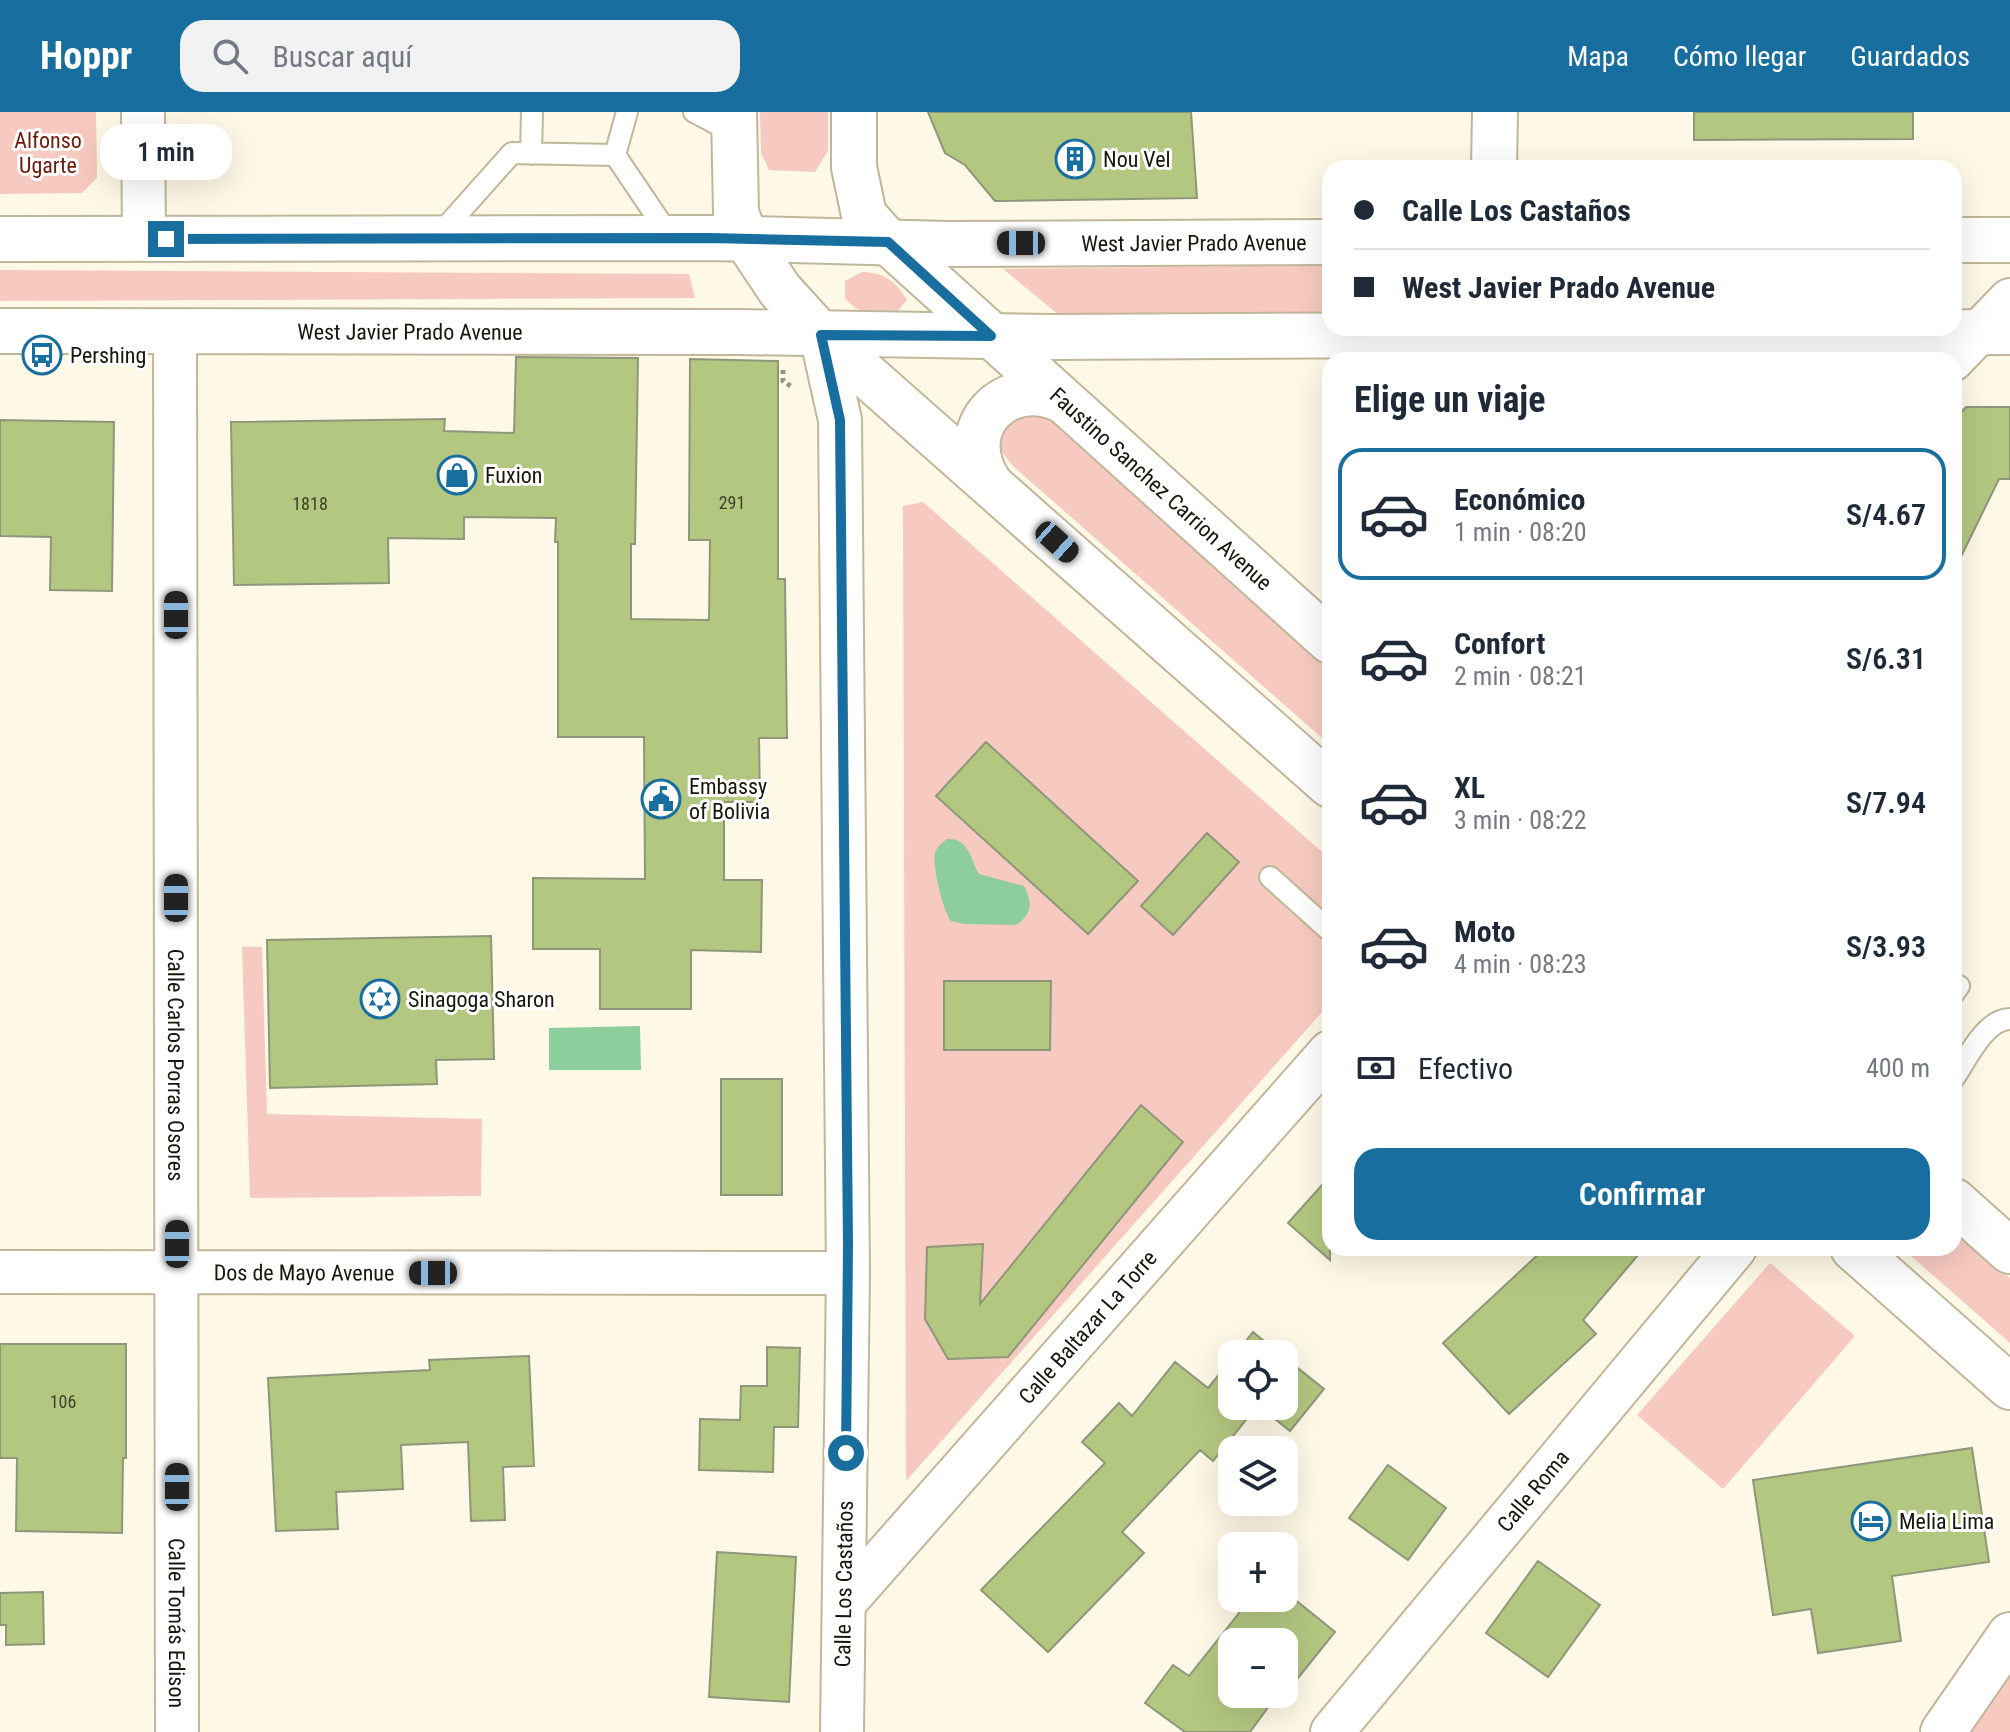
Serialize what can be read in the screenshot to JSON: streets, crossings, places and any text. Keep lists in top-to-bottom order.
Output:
{
  "streets": {
    "main road": ["West Javier Prado Avenue", "Faustino Sanchez Carrion Avenue"],
    "street": [
      "Calle Carlos Porras Osores",
      "Dos de Mayo Avenue",
      "Calle Baltazar La Torre",
      "Calle Roma",
      "Calle Los Castaños",
      "Calle Tomás Edison"
    ]
  },
  "crossings": [
    ["West Javier Prado Avenue", "Faustino Sanchez Carrion Avenue"],
    ["West Javier Prado Avenue", "Calle Carlos Porras Osores"],
    ["West Javier Prado Avenue", "Calle Los Castaños"],
    ["Calle Carlos Porras Osores", "Dos de Mayo Avenue"],
    ["Calle Carlos Porras Osores", "Calle Tomás Edison"],
    ["Dos de Mayo Avenue", "Calle Los Castaños"],
    ["Dos de Mayo Avenue", "Calle Tomás Edison"],
    ["Calle Baltazar La Torre", "Calle Los Castaños"]
  ],
  "parks": ["Alfonso Ugarte"],
  "places": {
    "building": ["Nou Vel"],
    "bus stop": ["Pershing"],
    "shop": ["Fuxion"],
    "public building": ["Embassy of Bolivia"],
    "synagogue": ["Sinagoga Sharon"],
    "hotel": ["Melia Lima"]
  },
  "house_numbers": ["291", "1818", "106"],
  "page": {
    "header": "Hoppr",
    "search": "Buscar aquí",
    "nav": ["Mapa", "Cómo llegar", "Guardados"],
    "bubble": "1 min",
    "banner": ["Calle Los Castaños", "West Javier Prado Avenue"],
    "heading": "Elige un viaje",
    "list": [
      {
        "name": "Económico",
        "note": "1 min · 08:20",
        "value": "S/4.67"
      },
      {
        "name": "Confort",
        "note": "2 min · 08:21",
        "value": "S/6.31"
      },
      {
        "name": "XL",
        "note": "3 min · 08:22",
        "value": "S/7.94"
      },
      {
        "name": "Moto",
        "note": "4 min · 08:23",
        "value": "S/3.93"
      }
    ],
    "pay": ["Efectivo", "400 m"],
    "buttons": "Confirmar",
    "map_buttons": ["+", "−"]
  }
}
